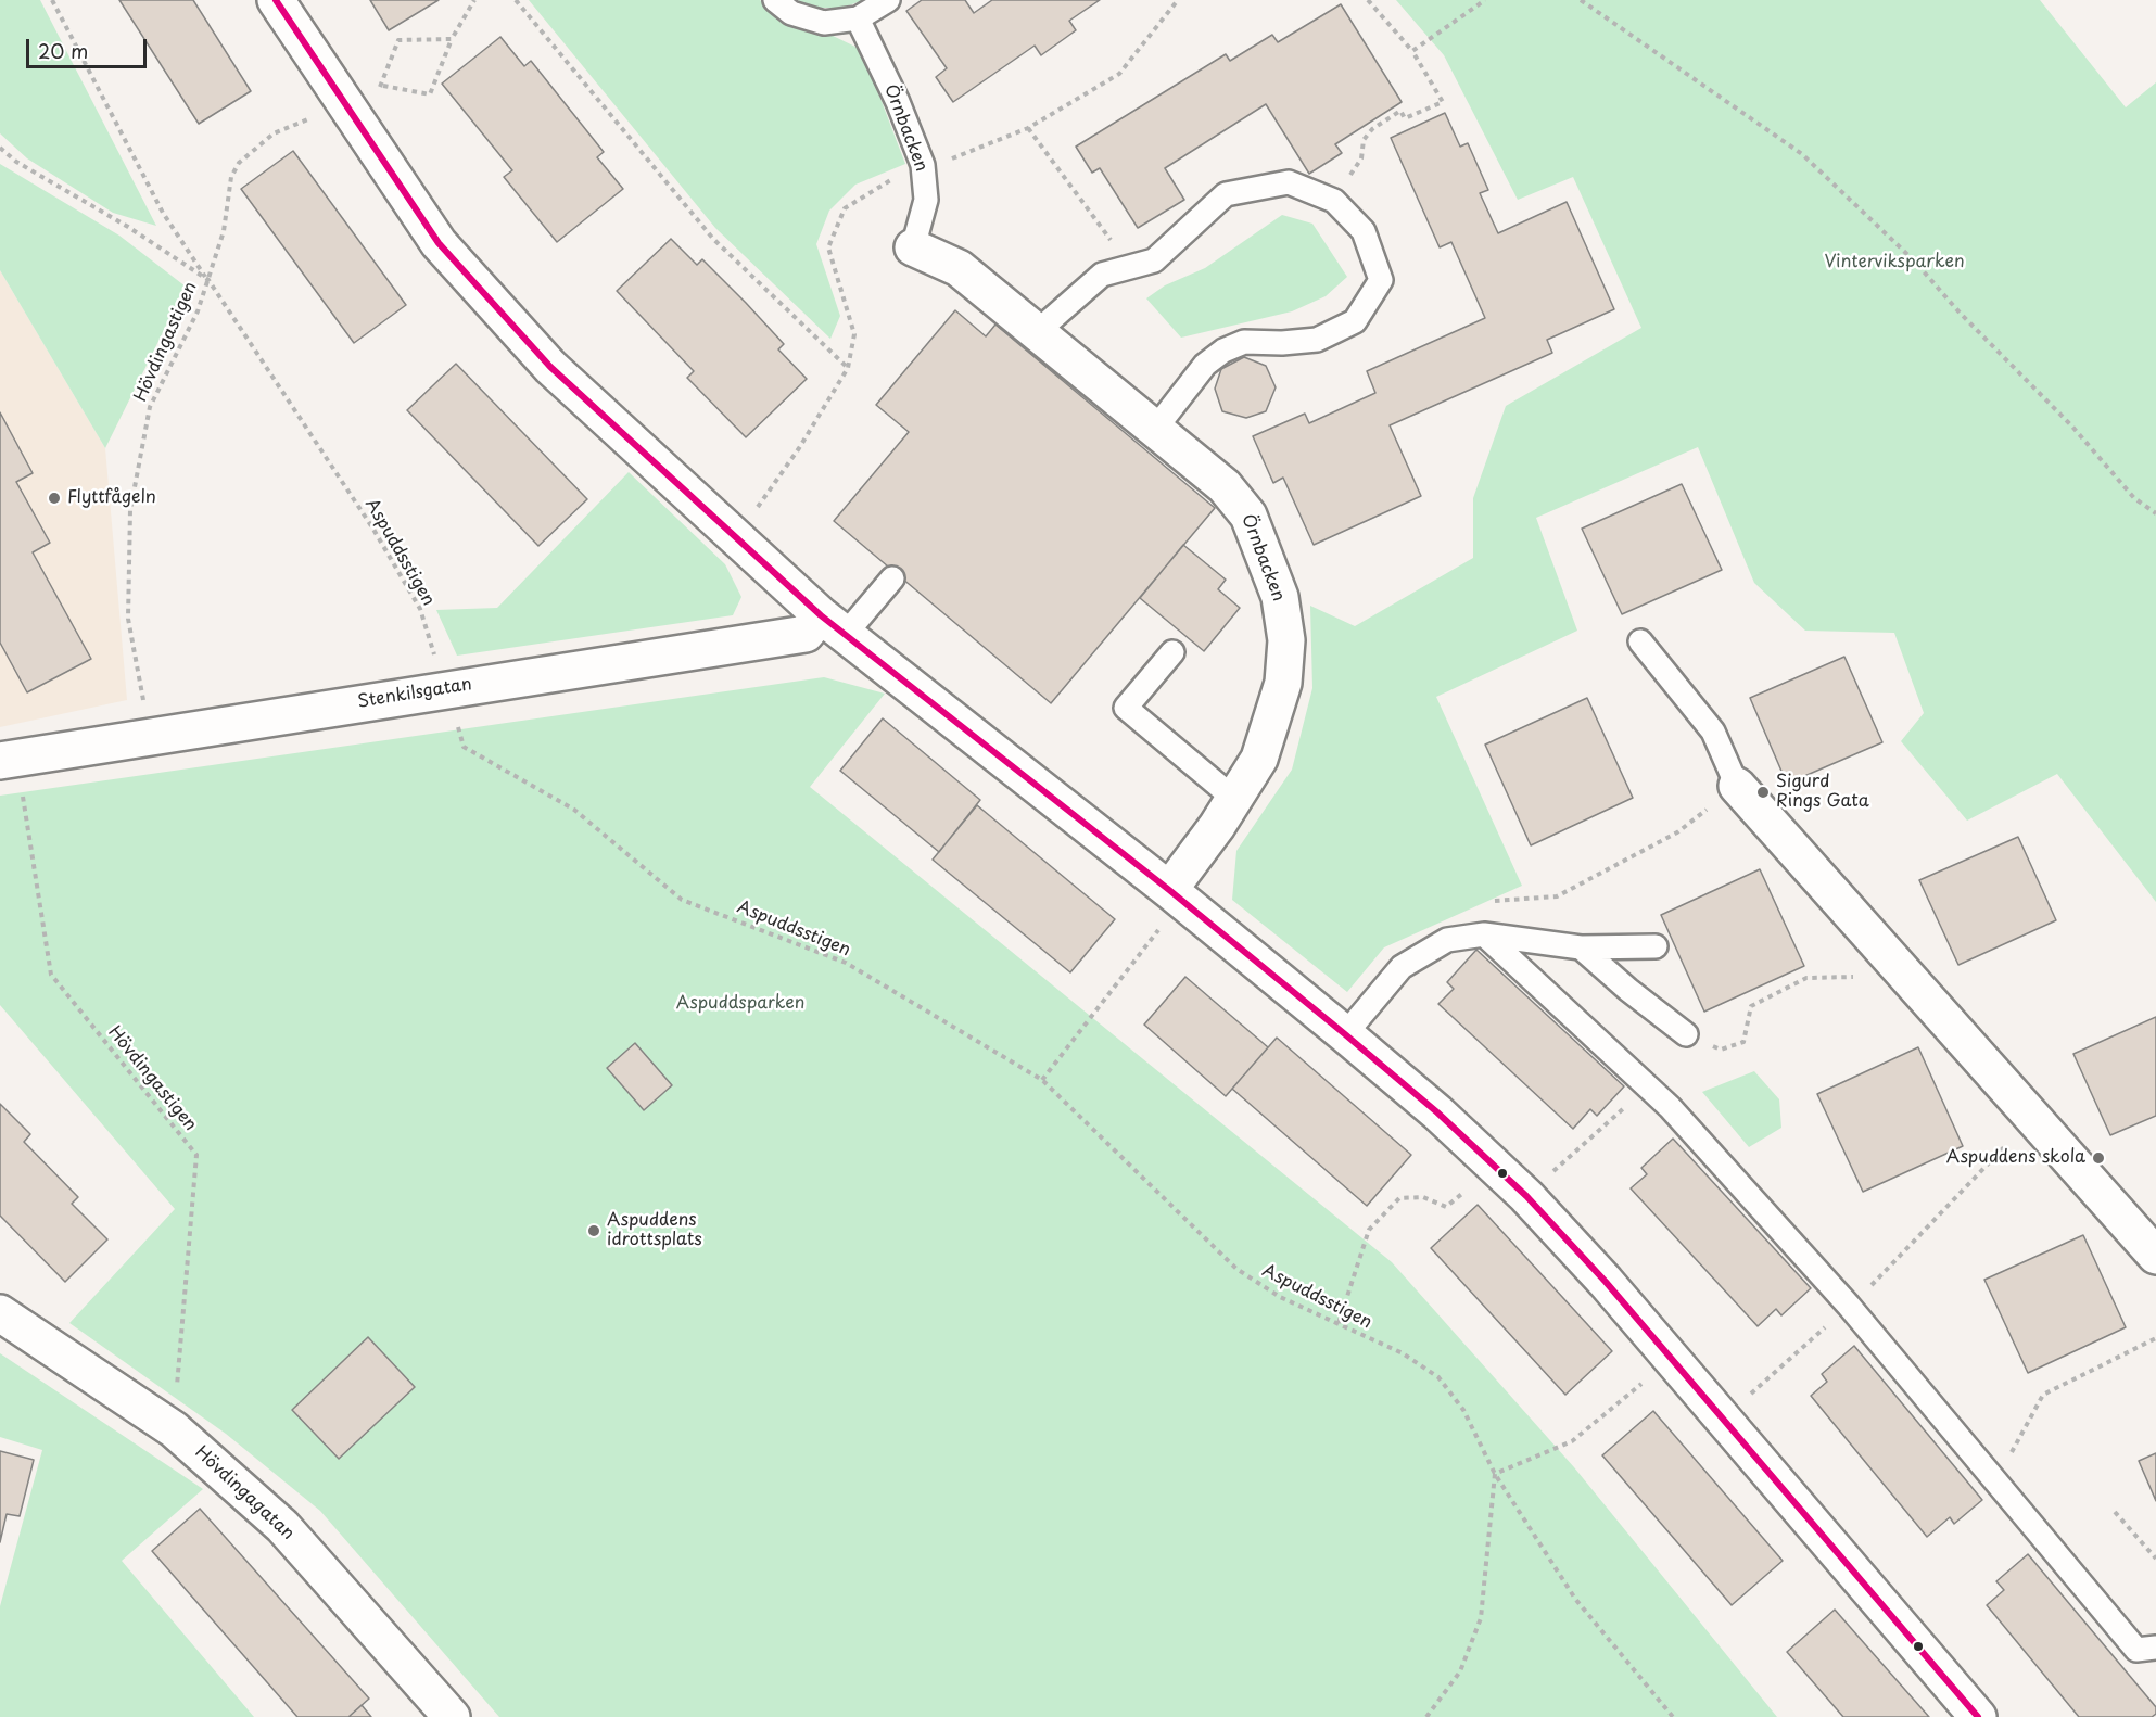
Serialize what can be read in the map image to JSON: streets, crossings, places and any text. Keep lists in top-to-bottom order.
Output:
{
  "streets": {
    "street": ["Örnbacken", "Stenkilsgatan", "Hövdingagatan"],
    "path": ["Hövdingastigen", "Aspuddsstigen"]
  },
  "crossings": [
    ["Hövdingastigen", "Aspuddsstigen"],
    ["Hövdingastigen", "Stenkilsgatan"],
    ["Hövdingastigen", "Hövdingagatan"],
    ["Aspuddsstigen", "Stenkilsgatan"]
  ],
  "parks": ["Vinterviksparken", "Aspuddsparken"],
  "places": [
    "Flyttfågeln",
    "Sigurd Rings Gata",
    "Aspuddens skola",
    "Aspuddens idrottsplats"
  ],
  "scale_bar": "20 m"
}
